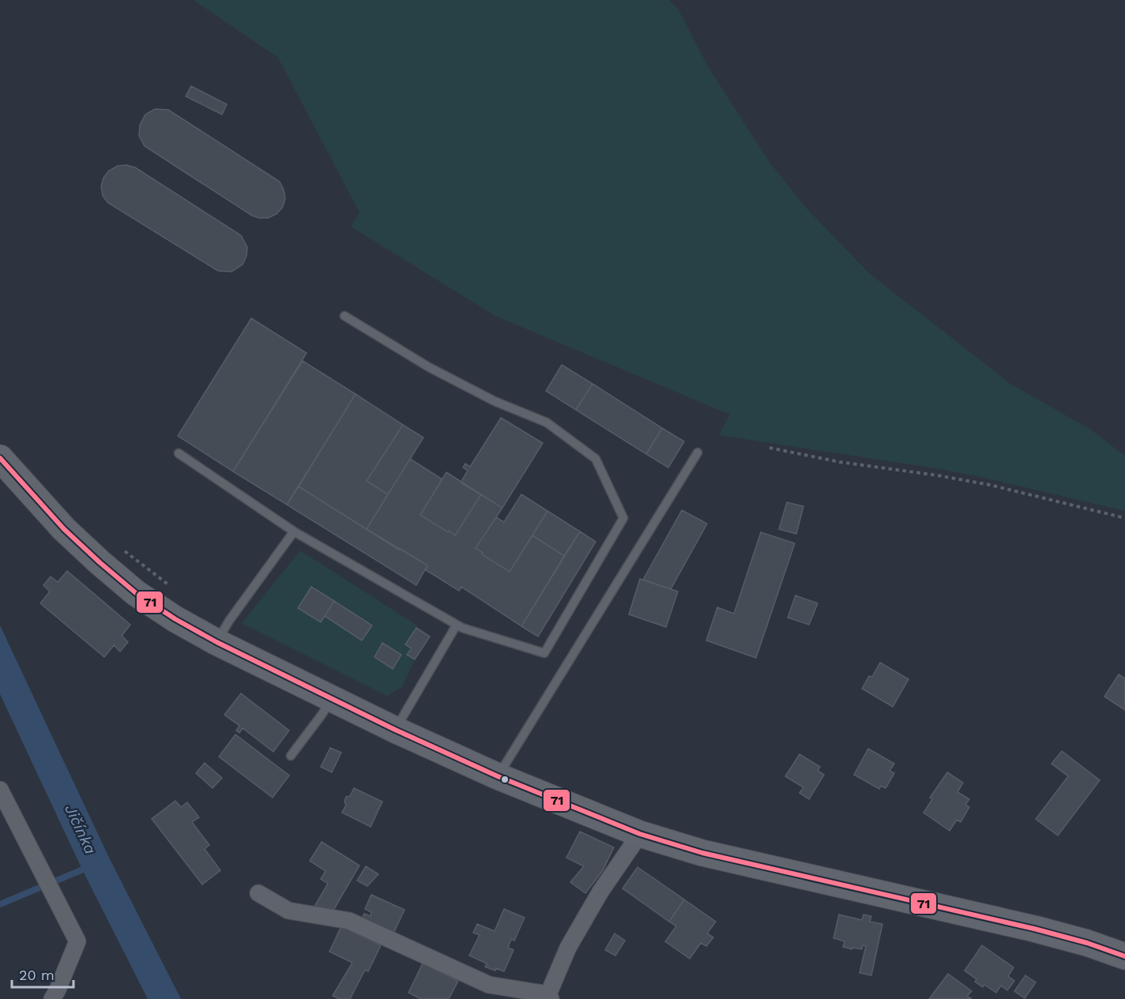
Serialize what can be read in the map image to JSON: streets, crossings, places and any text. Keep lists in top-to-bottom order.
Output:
{
  "water": ["Jičínka"],
  "lines": ["transit line 71"],
  "scale_bar": "20 m"
}
